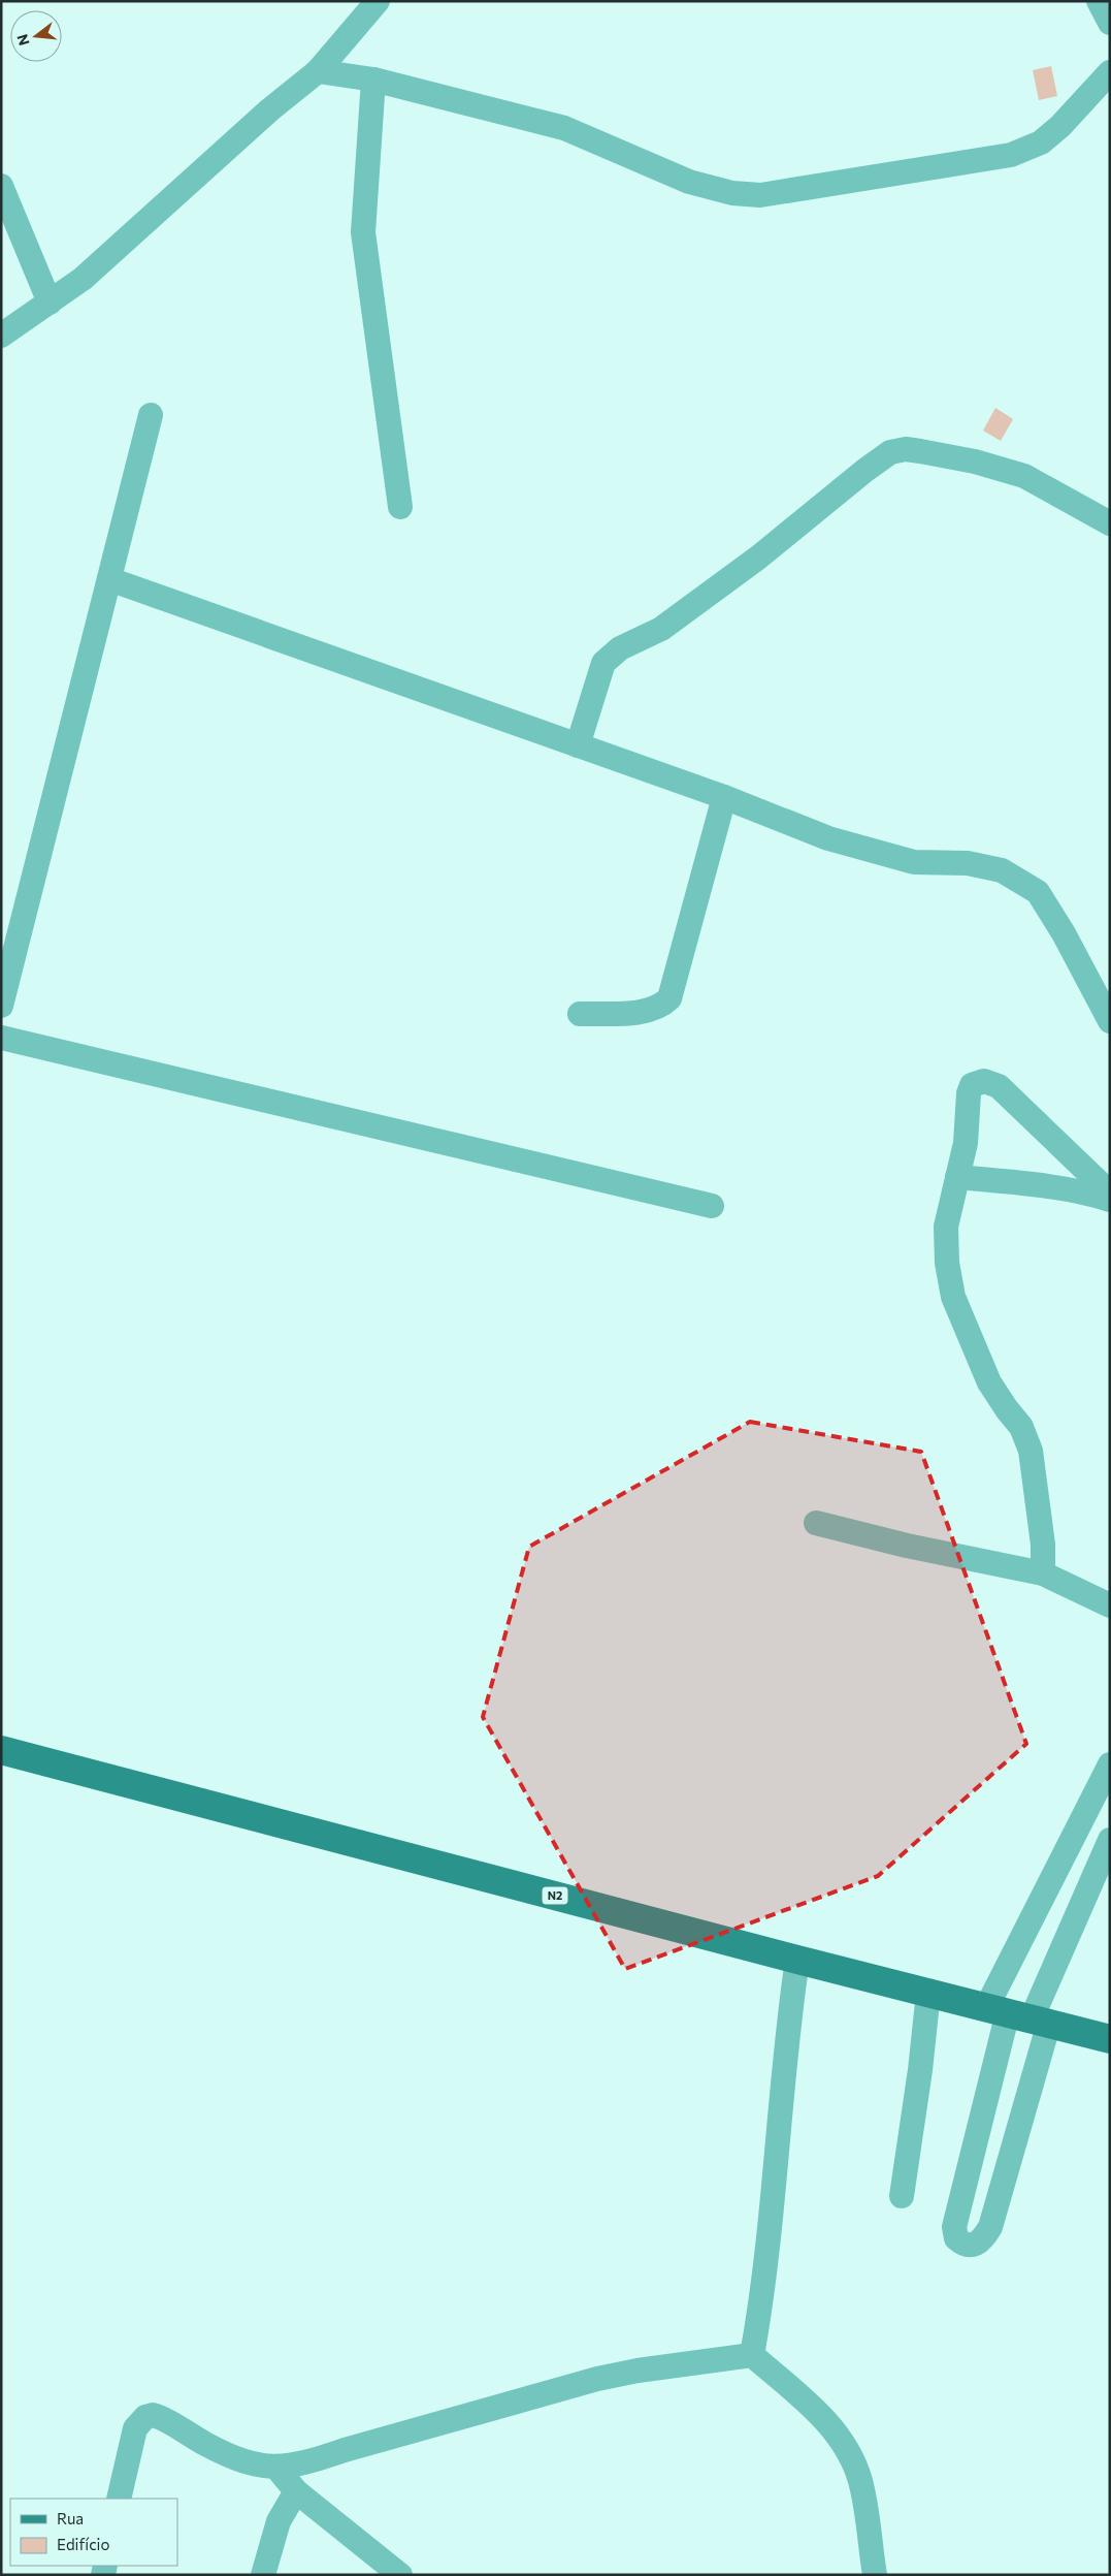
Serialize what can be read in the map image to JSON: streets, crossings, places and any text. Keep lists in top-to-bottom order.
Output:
{
  "streets": {
    "main road": ["N2"]
  },
  "legend": ["Rua", "Edifício"],
  "north": "left"
}
